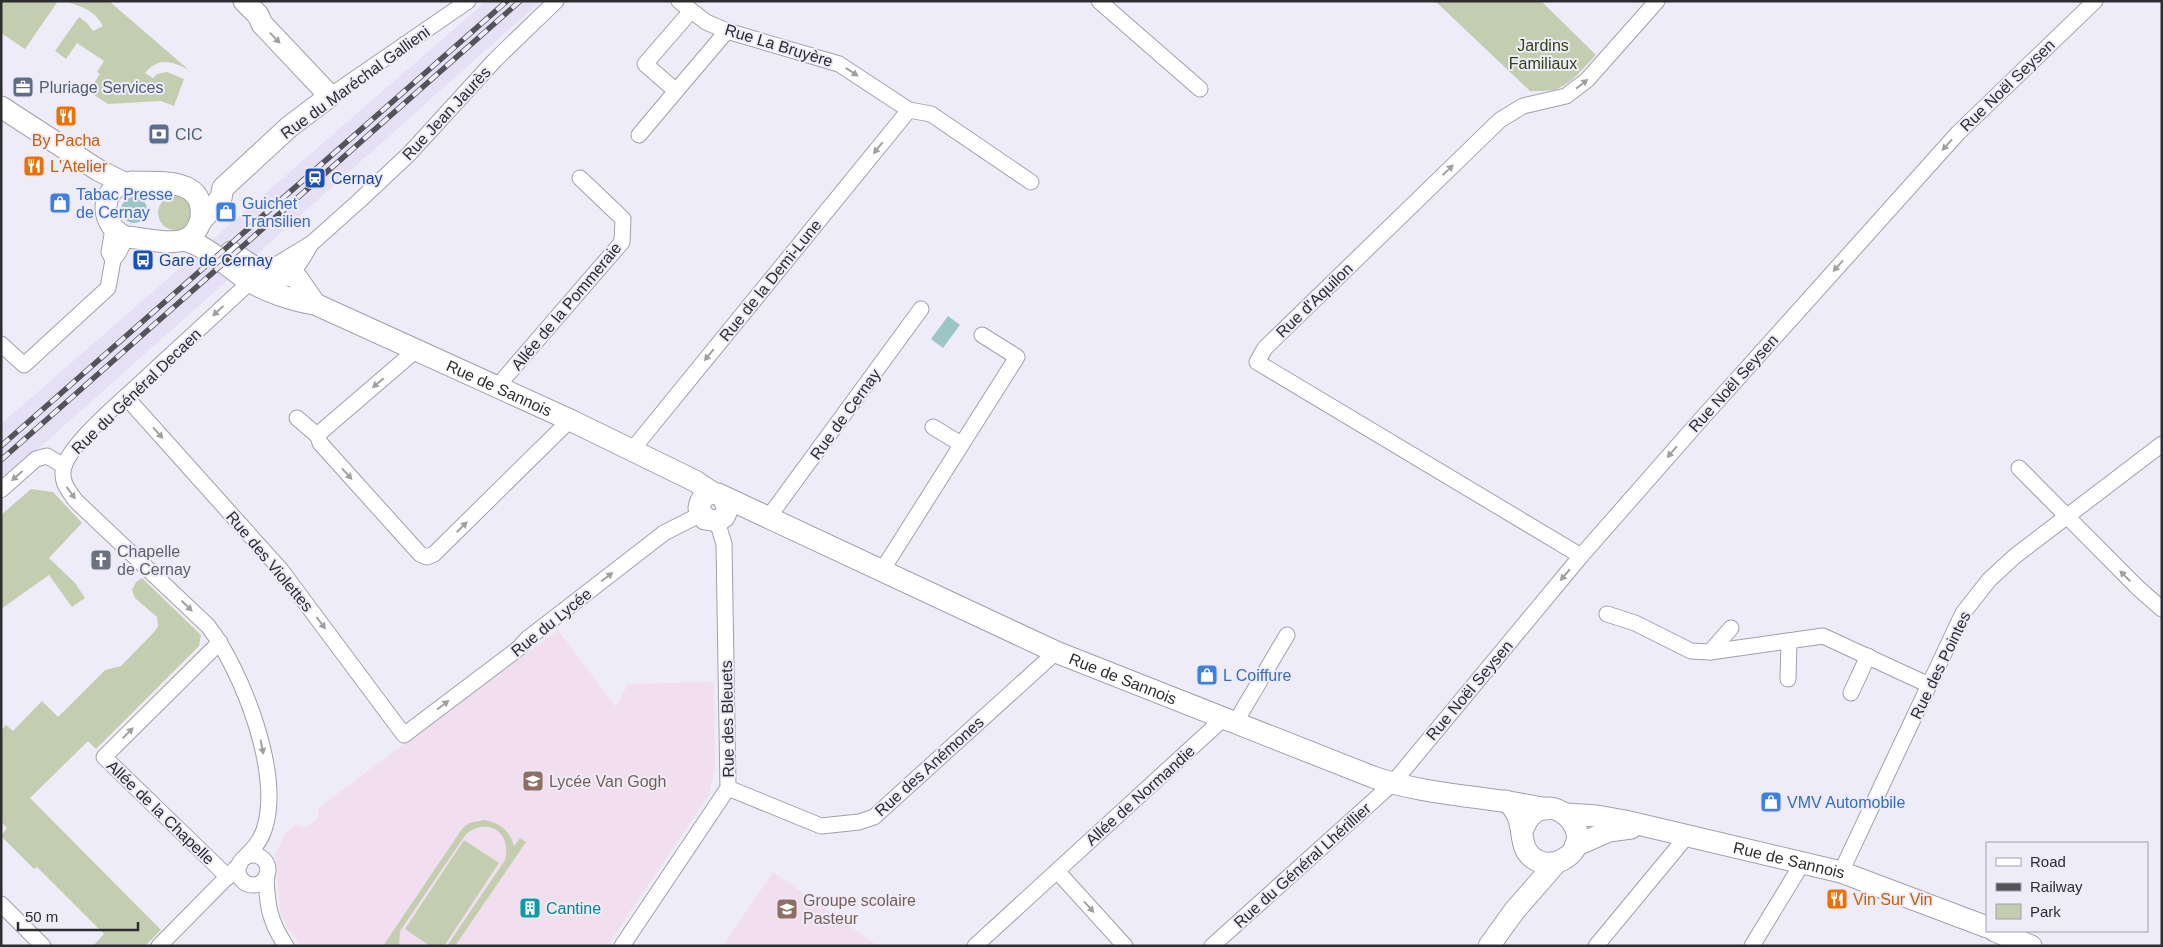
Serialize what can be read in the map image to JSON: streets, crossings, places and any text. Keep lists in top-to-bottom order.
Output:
{
  "streets": {
    "street": [
      "Rue La Bruyère",
      "Rue du Maréchal Gallieni",
      "Rue Noël Seysen",
      "Rue Jean Jaurès",
      "Rue de la Demi-Lune",
      "Rue d'Aquilon",
      "Allée de la Pommeraie",
      "Rue de Sannois",
      "Rue du Général Decaen",
      "Rue de Cernay",
      "Rue des Violettes",
      "Rue du Lycée",
      "Rue des Pointes",
      "Rue des Bleuets",
      "Rue des Anémones",
      "Allée de Normandie",
      "Allée de la Chapelle",
      "Rue du Général Lhérillier"
    ]
  },
  "crossings": [
    ["Rue La Bruyère", "Rue de la Demi-Lune"],
    ["Rue du Maréchal Gallieni", "Rue de Sannois"],
    ["Rue Noël Seysen", "Rue d'Aquilon"],
    ["Rue Noël Seysen", "Rue de Sannois"],
    ["Rue Noël Seysen", "Rue du Général Lhérillier"],
    ["Rue de la Demi-Lune", "Rue de Sannois"],
    ["Allée de la Pommeraie", "Rue de Sannois"],
    ["Rue de Sannois", "Rue du Général Decaen"],
    ["Rue de Sannois", "Rue de Cernay"],
    ["Rue de Sannois", "Rue du Lycée"],
    ["Rue de Sannois", "Rue des Pointes"],
    ["Rue de Sannois", "Rue des Bleuets"],
    ["Rue de Sannois", "Rue des Anémones"],
    ["Rue de Sannois", "Allée de Normandie"],
    ["Rue de Sannois", "Rue du Général Lhérillier"],
    ["Rue du Général Decaen", "Rue des Violettes"],
    ["Rue du Général Decaen", "Allée de la Chapelle"],
    ["Rue des Violettes", "Rue du Lycée"],
    ["Rue du Lycée", "Rue des Bleuets"],
    ["Rue des Bleuets", "Rue des Anémones"]
  ],
  "one_way": [
    "Rue La Bruyère",
    "Rue Noël Seysen",
    "Rue de la Demi-Lune",
    "Rue des Violettes",
    "Rue du Lycée"
  ],
  "parks": ["Jardins Familiaux"],
  "places": {
    "office": ["Pluriage Services"],
    "restaurant": ["By Pacha", "L'Atelier", "Vin Sur Vin"],
    "bank": ["CIC"],
    "station": ["Cernay"],
    "shop": [
      "Tabac Presse de Cernay",
      "Guichet Transilien",
      "L Coiffure",
      "VMV Automobile"
    ],
    "bus stop": ["Gare de Cernay"],
    "church": ["Chapelle de Cernay"],
    "school or university": ["Lycée Van Gogh", "Groupe scolaire Pasteur"],
    "building": ["Cantine"]
  },
  "legend": ["Road", "Railway", "Park"],
  "scale_bar": "50 m"
}
